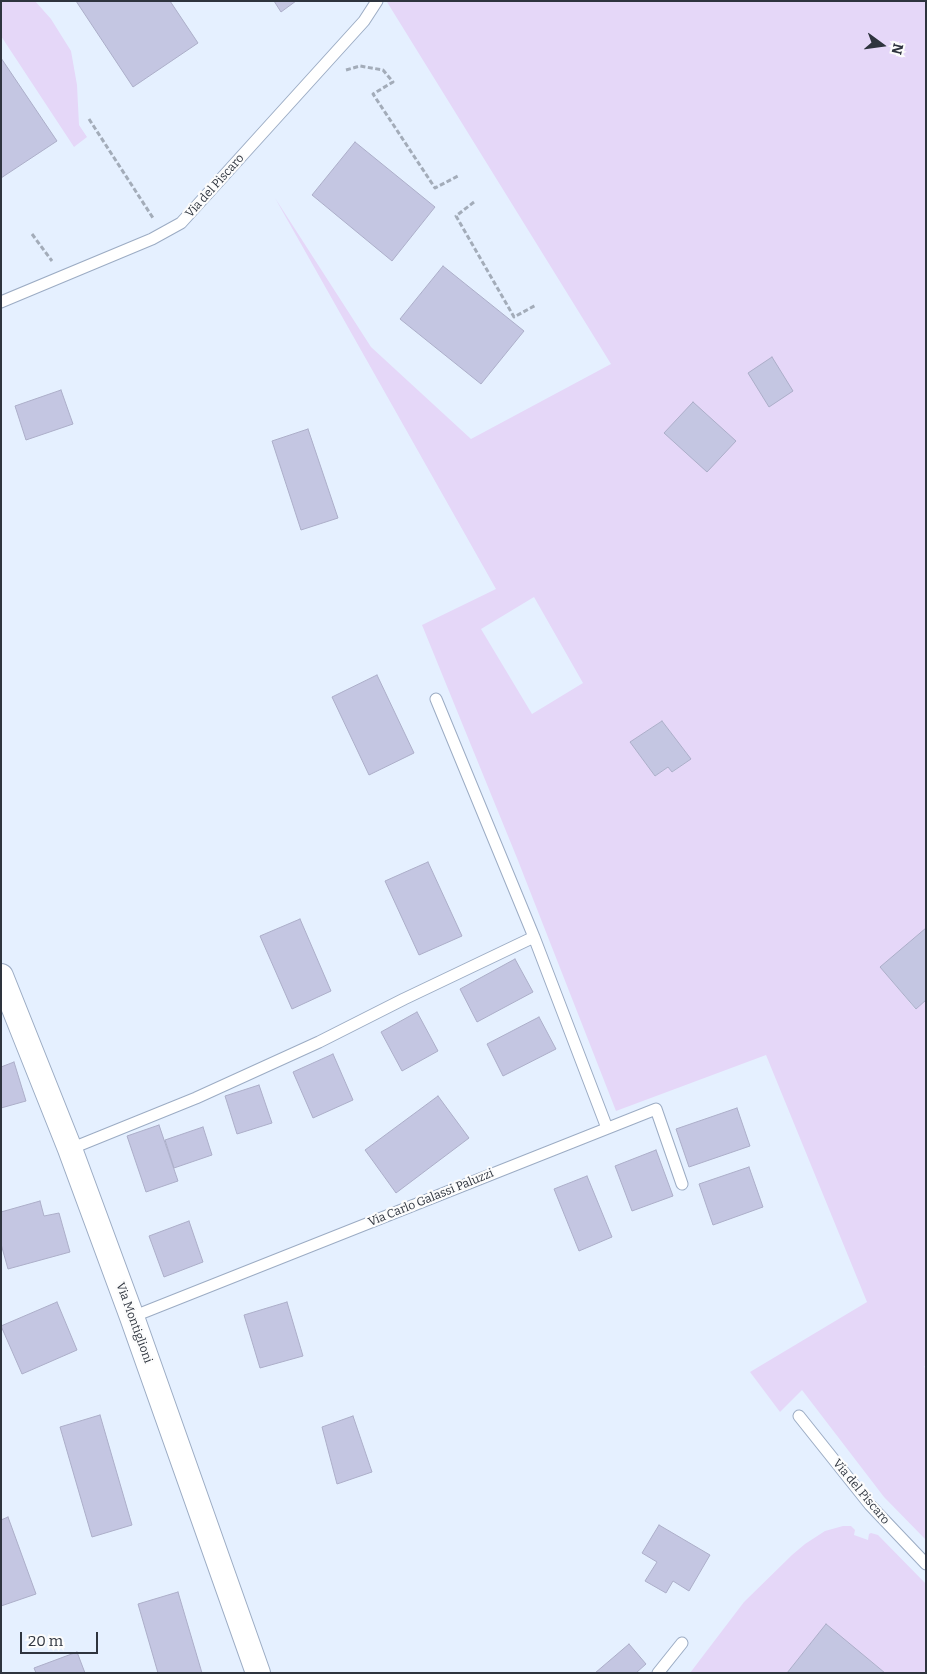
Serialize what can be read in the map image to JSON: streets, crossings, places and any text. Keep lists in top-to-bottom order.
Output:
{
  "streets": {
    "street": ["Via Montiglioni"],
    "lane": ["Via del Piscaro", "Via Carlo Galassi Paluzzi"]
  },
  "crossings": [
    ["Via Carlo Galassi Paluzzi", "Via Montiglioni"]
  ],
  "scale_bar": "20 m",
  "north": "right"
}
